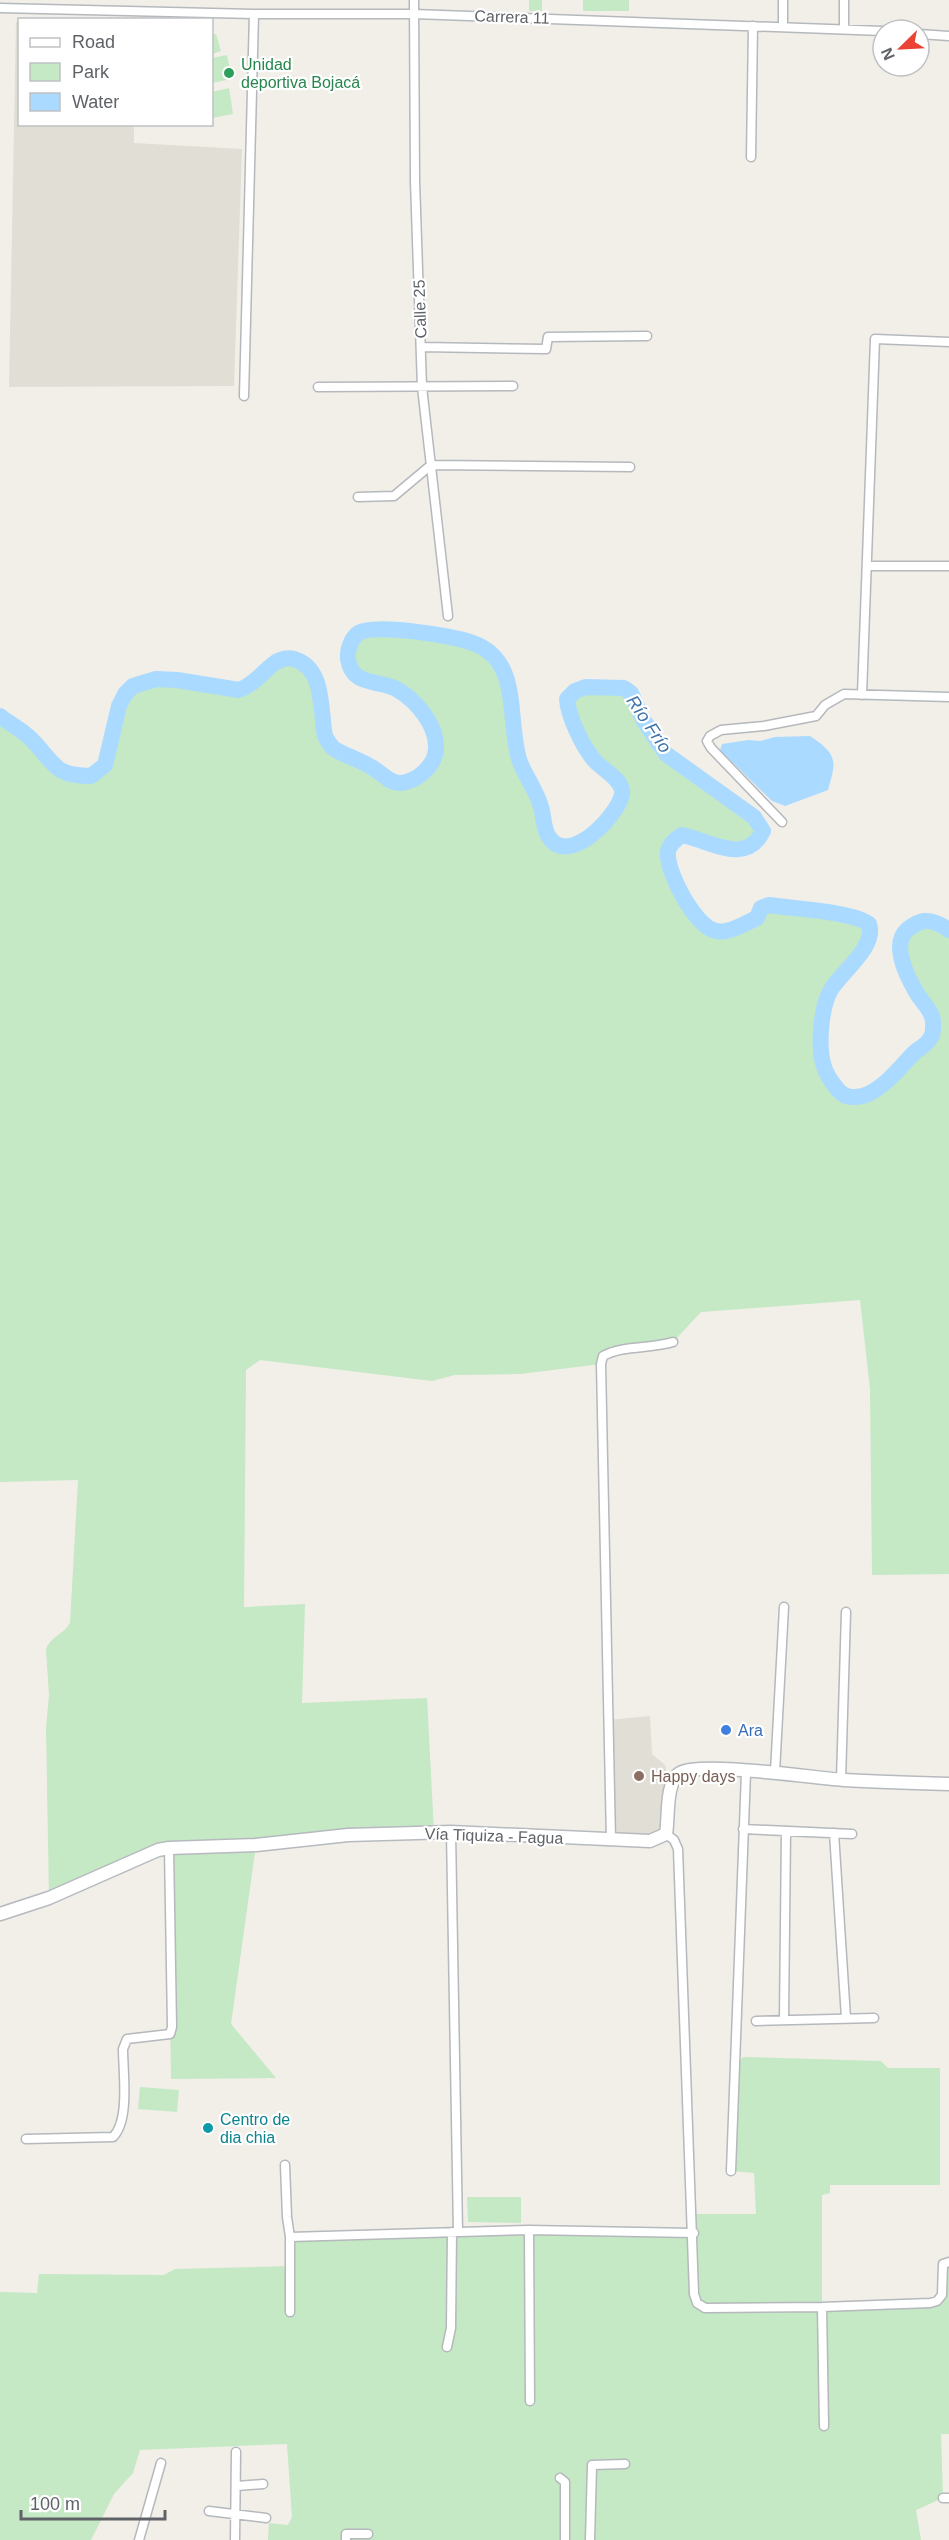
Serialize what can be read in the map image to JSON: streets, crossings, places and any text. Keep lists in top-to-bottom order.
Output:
{
  "streets": {
    "street": ["Carrera 11", "Calle 25", "Vía Tiquiza - Fagua"]
  },
  "crossings": [
    ["Carrera 11", "Calle 25"]
  ],
  "water": ["Río Frío"],
  "places": [
    "Unidad deportiva Bojacá",
    "Ara",
    "Happy days",
    "Centro de dia chia"
  ],
  "legend": ["Road", "Park", "Water"],
  "scale_bar": "100 m",
  "north": "bottom left"
}
